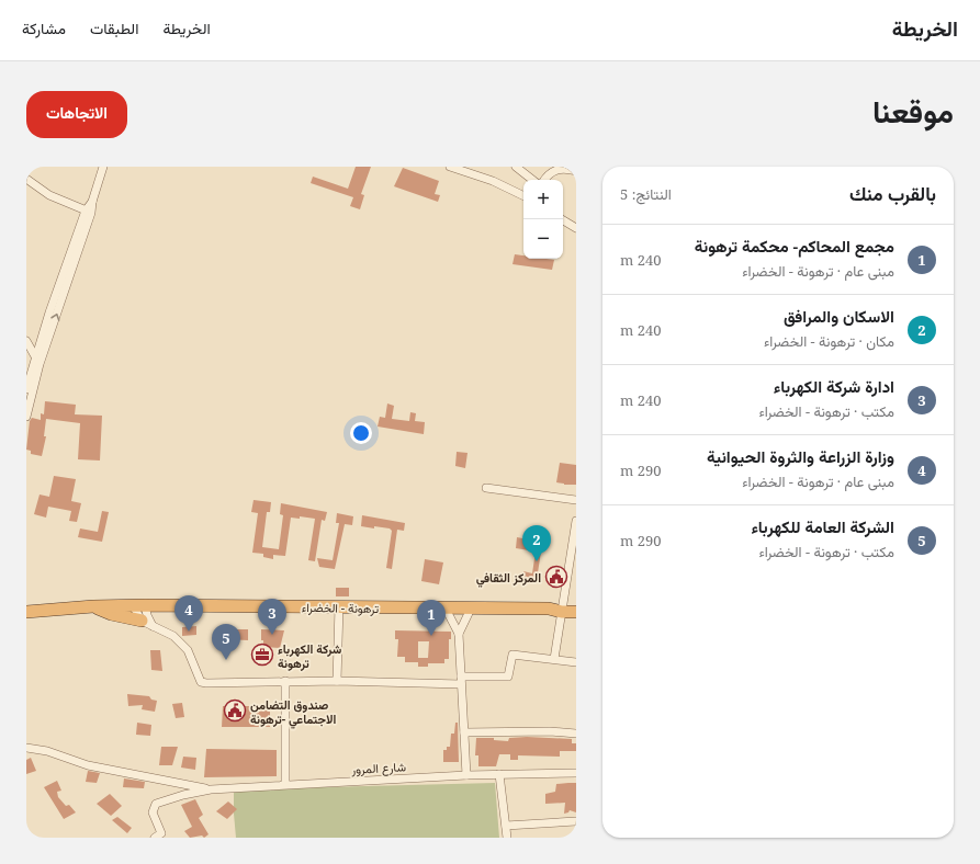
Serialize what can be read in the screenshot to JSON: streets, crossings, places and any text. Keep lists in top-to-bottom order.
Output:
{
  "streets": {
    "highway": ["ترهونة - الخضراء"],
    "street": ["شارع المرور"]
  },
  "places": {
    "public building": ["المركز الثقافي", "صندوق التضامن الاجتماعي -ترهونة"],
    "office": ["شركة الكهرباء ترهونة"]
  },
  "page": {
    "header": "الخريطة",
    "nav": ["الخريطة", "الطبقات", "مشاركة"],
    "title": "موقعنا",
    "buttons": "الاتجاهات",
    "heading": ["بالقرب منك", "النتائج: 5"],
    "map_buttons": ["+", "−"],
    "list": [
      {
        "mark": "1",
        "name": "مجمع المحاكم- محكمة ترهونة",
        "note": "مبنى عام · ترهونة - الخضراء",
        "value": "240 m"
      },
      {
        "mark": "2",
        "name": "الاسكان والمرافق",
        "note": "مكان · ترهونة - الخضراء",
        "value": "240 m"
      },
      {
        "mark": "3",
        "name": "ادارة شركة الكهرباء",
        "note": "مكتب · ترهونة - الخضراء",
        "value": "240 m"
      },
      {
        "mark": "4",
        "name": "وزارة الزراعة والثروة الحيوانية",
        "note": "مبنى عام · ترهونة - الخضراء",
        "value": "290 m"
      },
      {
        "mark": "5",
        "name": "الشركة العامة للكهرباء",
        "note": "مكتب · ترهونة - الخضراء",
        "value": "290 m"
      }
    ],
    "pins": [
      "2",
      "4",
      "3",
      "1",
      "5"
    ]
  }
}
